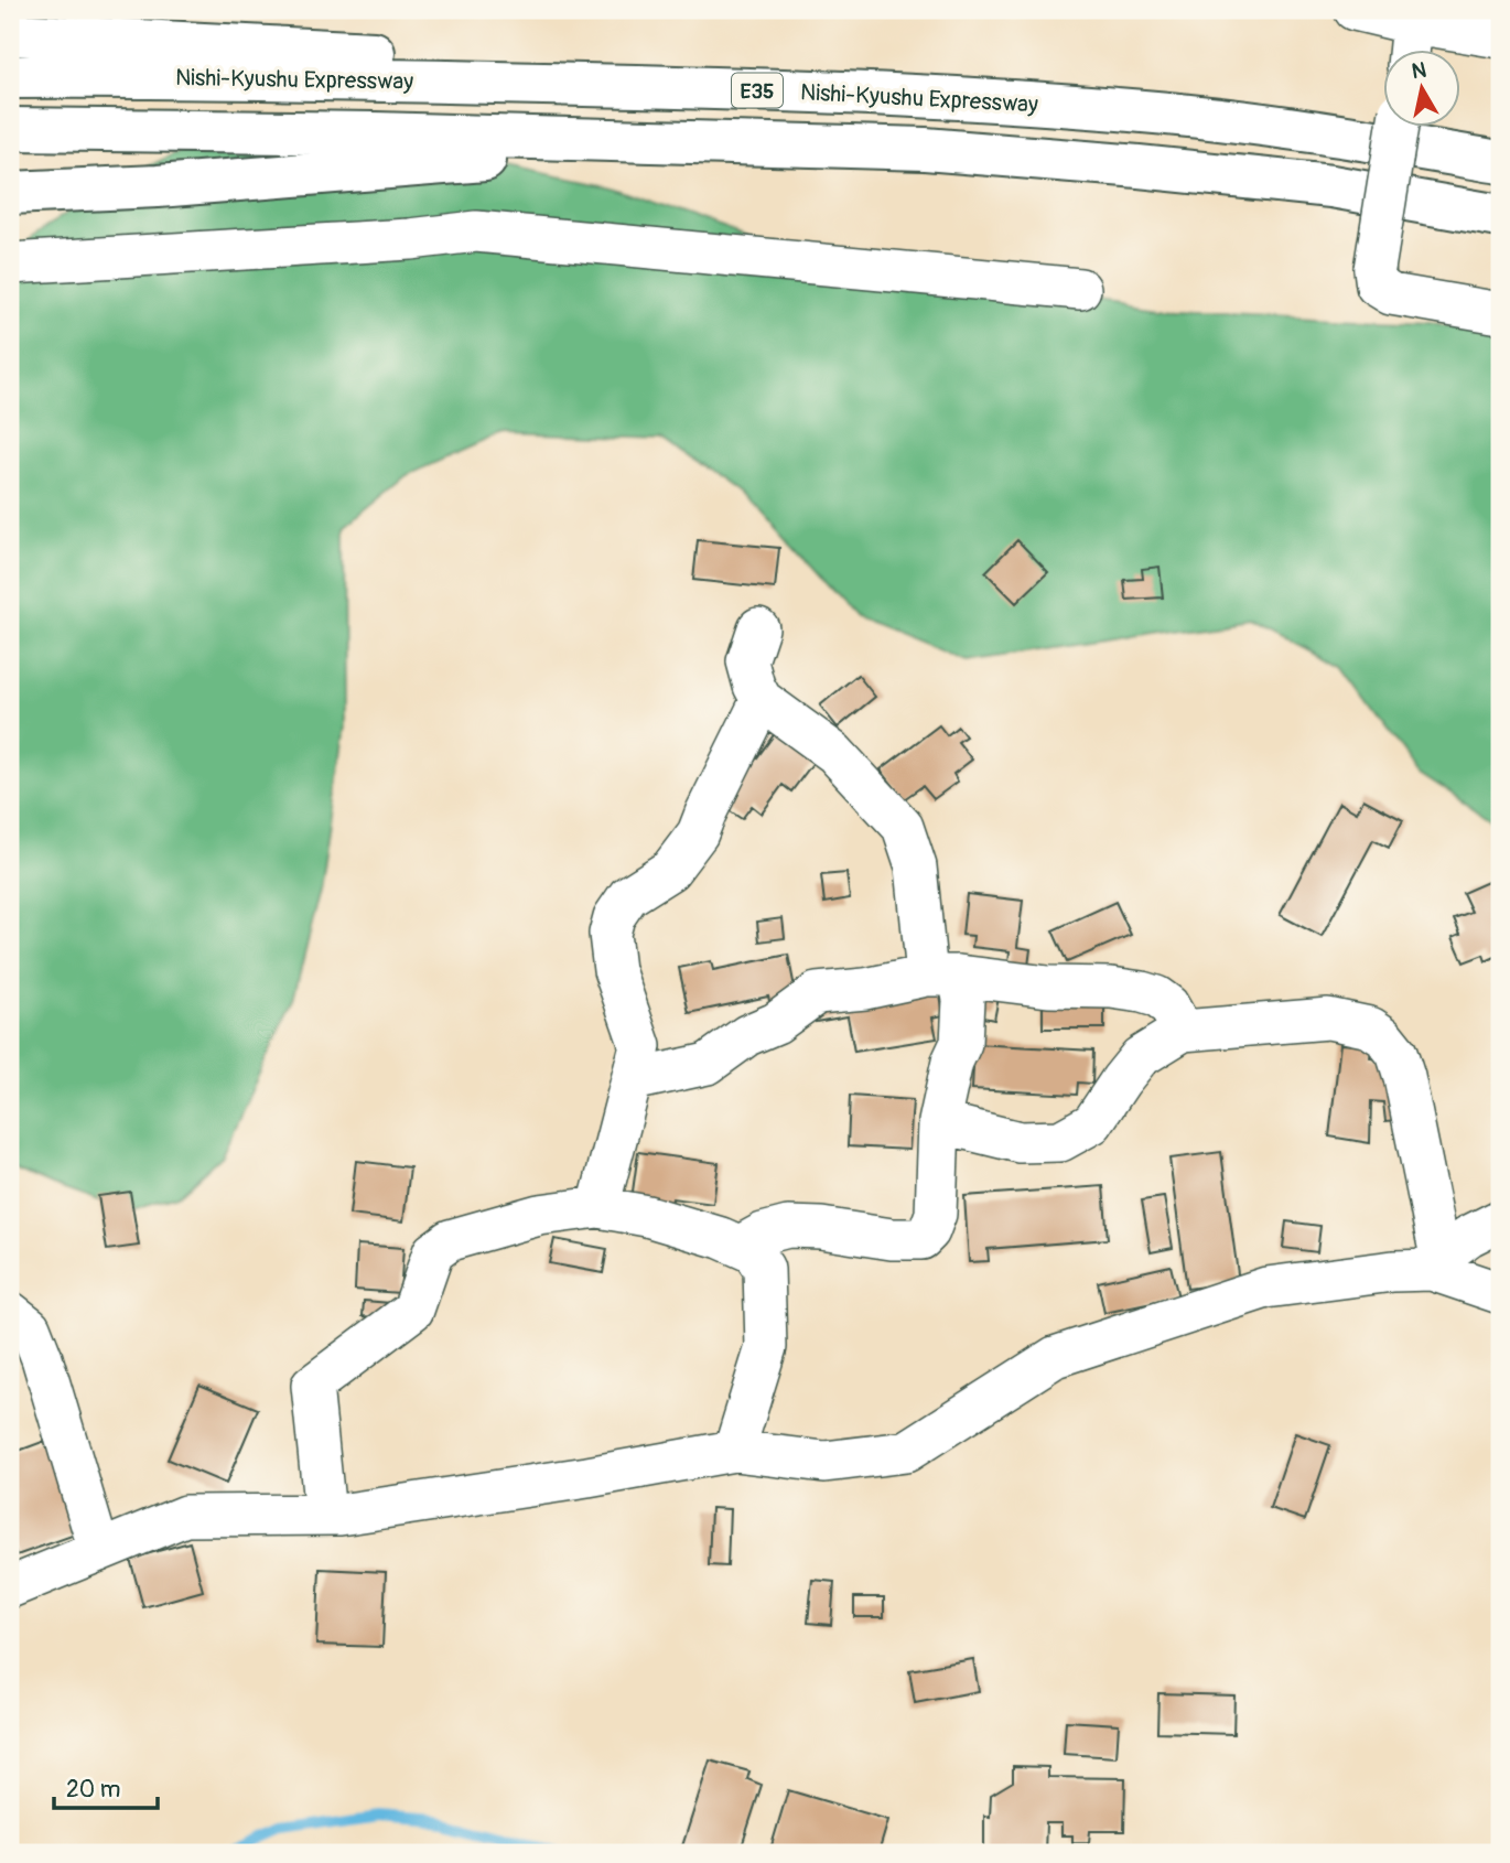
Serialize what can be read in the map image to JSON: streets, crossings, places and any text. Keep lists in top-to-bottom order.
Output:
{
  "streets": {
    "highway": ["Nishi-Kyushu Expressway", "E35"]
  },
  "scale_bar": "20 m",
  "north": "top"
}
